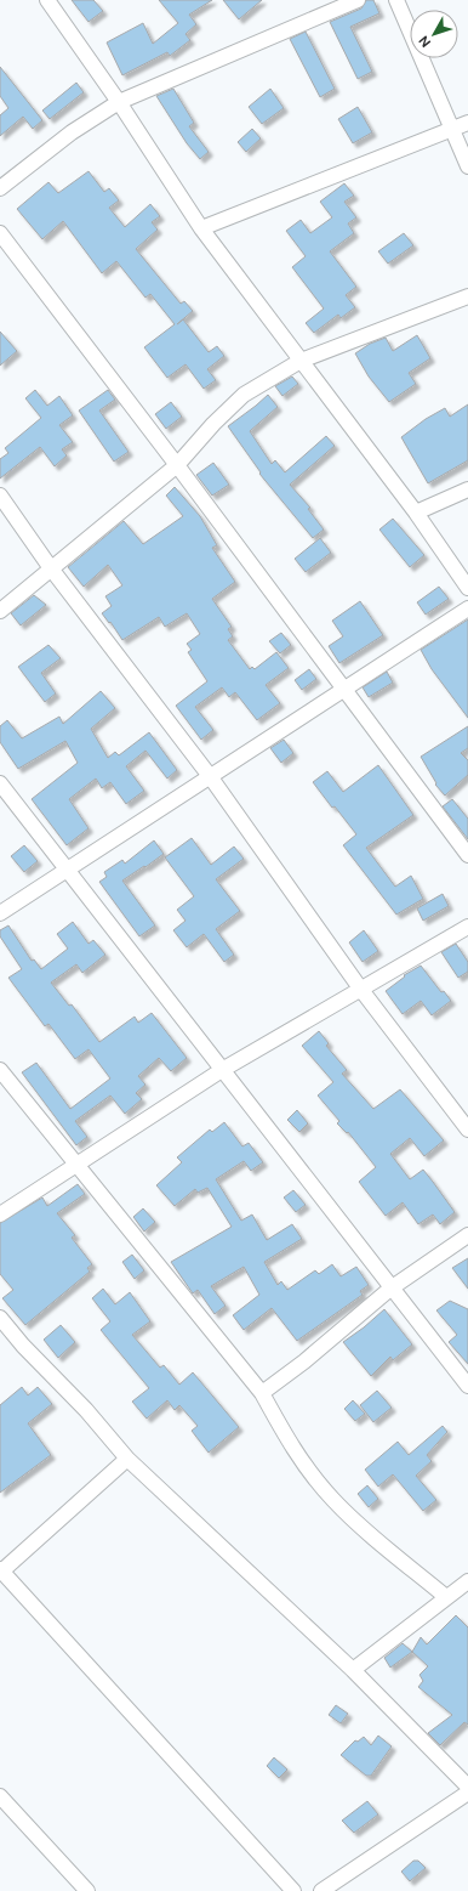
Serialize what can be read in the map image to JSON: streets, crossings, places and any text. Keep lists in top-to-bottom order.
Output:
{
  "north": "bottom left"
}
